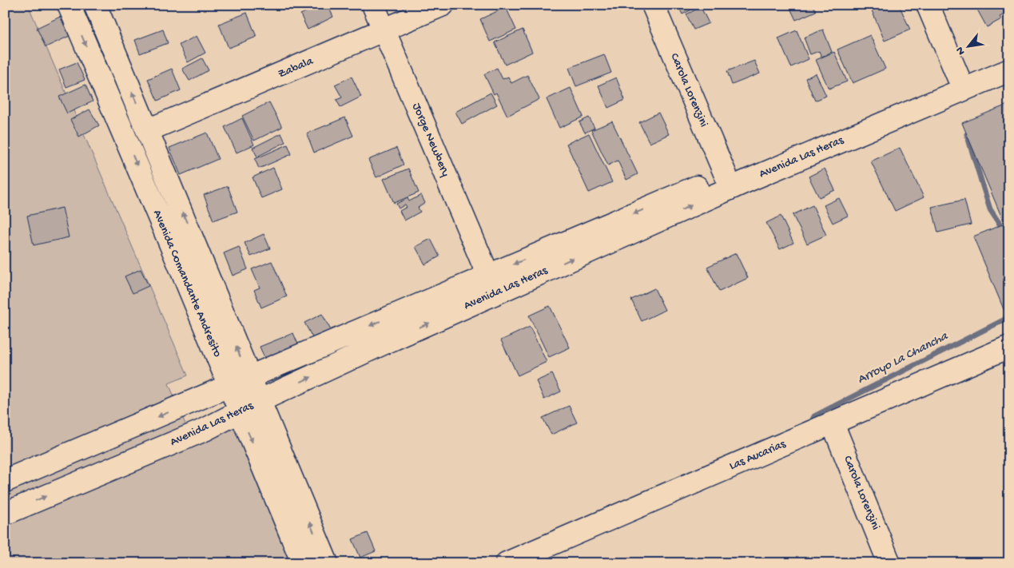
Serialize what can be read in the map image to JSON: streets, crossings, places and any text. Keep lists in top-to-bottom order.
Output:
{
  "streets": {
    "main road": [
      "Zabala",
      "Carola Lorenzini",
      "Jorge Newbery",
      "Avenida Las Heras",
      "Avenida Comandante Andresito",
      "Las Aucarias"
    ]
  },
  "crossings": [
    ["Zabala", "Jorge Newbery"],
    ["Zabala", "Avenida Comandante Andresito"],
    ["Carola Lorenzini", "Avenida Las Heras"],
    ["Carola Lorenzini", "Las Aucarias"],
    ["Jorge Newbery", "Avenida Las Heras"],
    ["Avenida Las Heras", "Avenida Comandante Andresito"]
  ],
  "water": ["Arroyo La Chancha"],
  "north": "bottom left"
}
